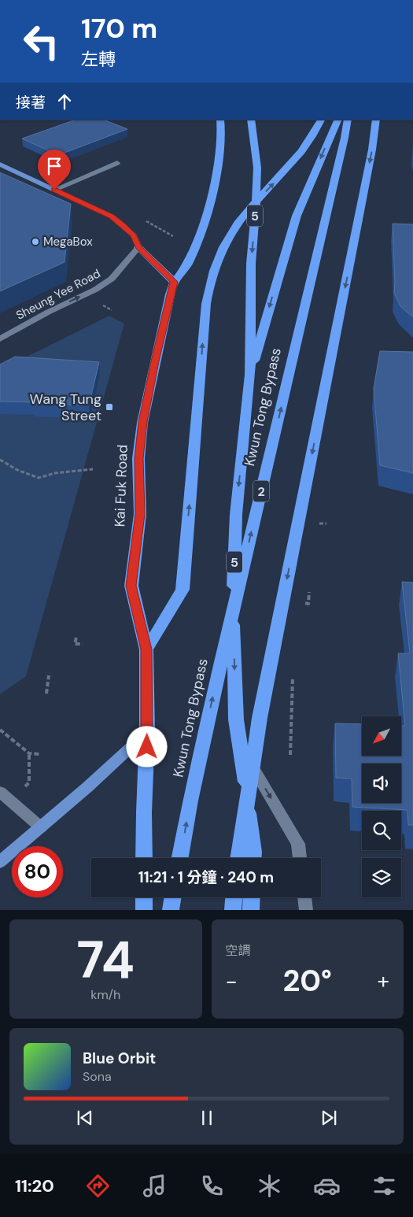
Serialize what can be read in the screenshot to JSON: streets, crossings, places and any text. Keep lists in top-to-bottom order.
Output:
{
  "streets": {
    "highway": [
      "5",
      "Kwun Tong Bypass",
      "Kai Fuk Road",
      "2"
    ],
    "street": ["Sheung Yee Road"]
  },
  "one_way": ["Sheung Yee Road"],
  "places": {
    "other": ["MegaBox"],
    "transit": ["Wang Tung Street"]
  },
  "north": "bottom left",
  "page": {
    "turn": ["170 m", "左轉"],
    "then": "接著",
    "limit": "80",
    "trip": "11:21 · 1 分鐘 · 240 m",
    "tile": [
      ["74", "km/h"],
      "空調"
    ],
    "heat": ["−", "20°", "+"],
    "song": ["Blue Orbit", "Sona"],
    "tabs": "11:20"
  }
}
